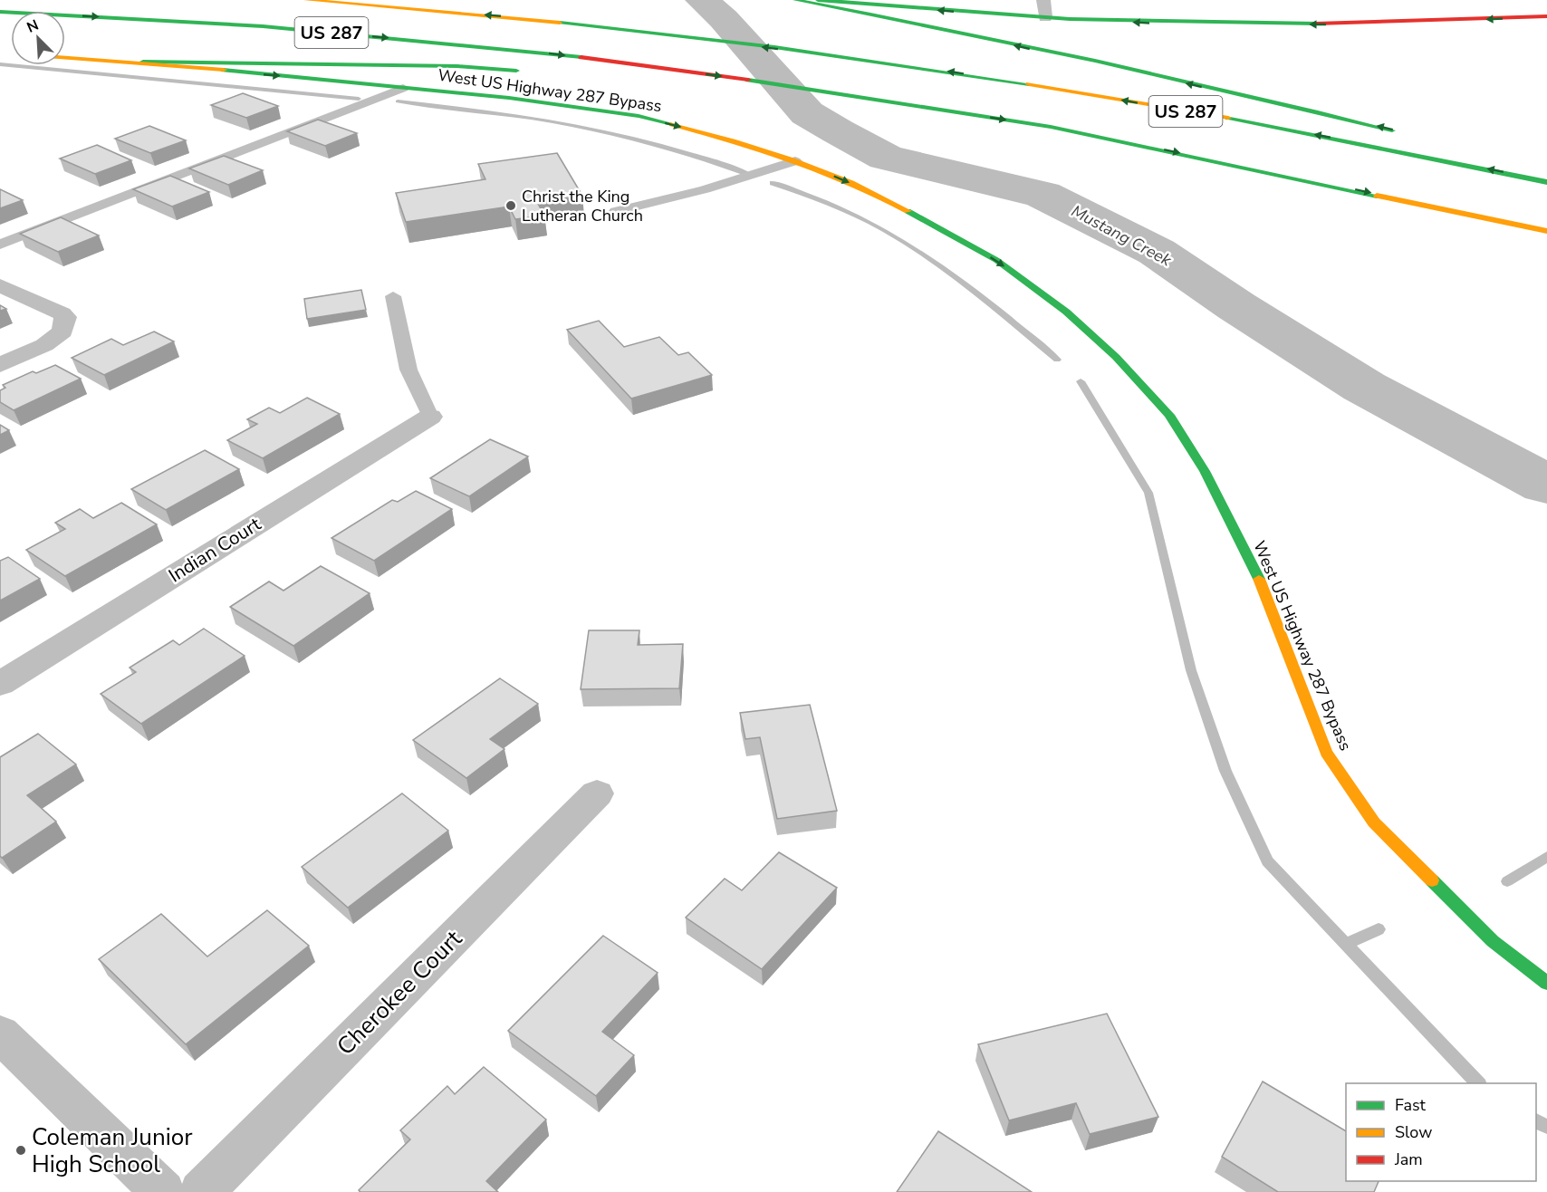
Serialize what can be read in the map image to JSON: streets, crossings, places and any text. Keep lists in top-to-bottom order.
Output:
{
  "streets": {
    "main road": ["US 287", "West US Highway 287 Bypass"],
    "street": ["Indian Court", "Cherokee Court"]
  },
  "water": ["Mustang Creek"],
  "places": ["Christ the King Lutheran Church", "Coleman Junior High School"],
  "legend": ["Fast", "Slow", "Jam"],
  "north": "top left"
}
